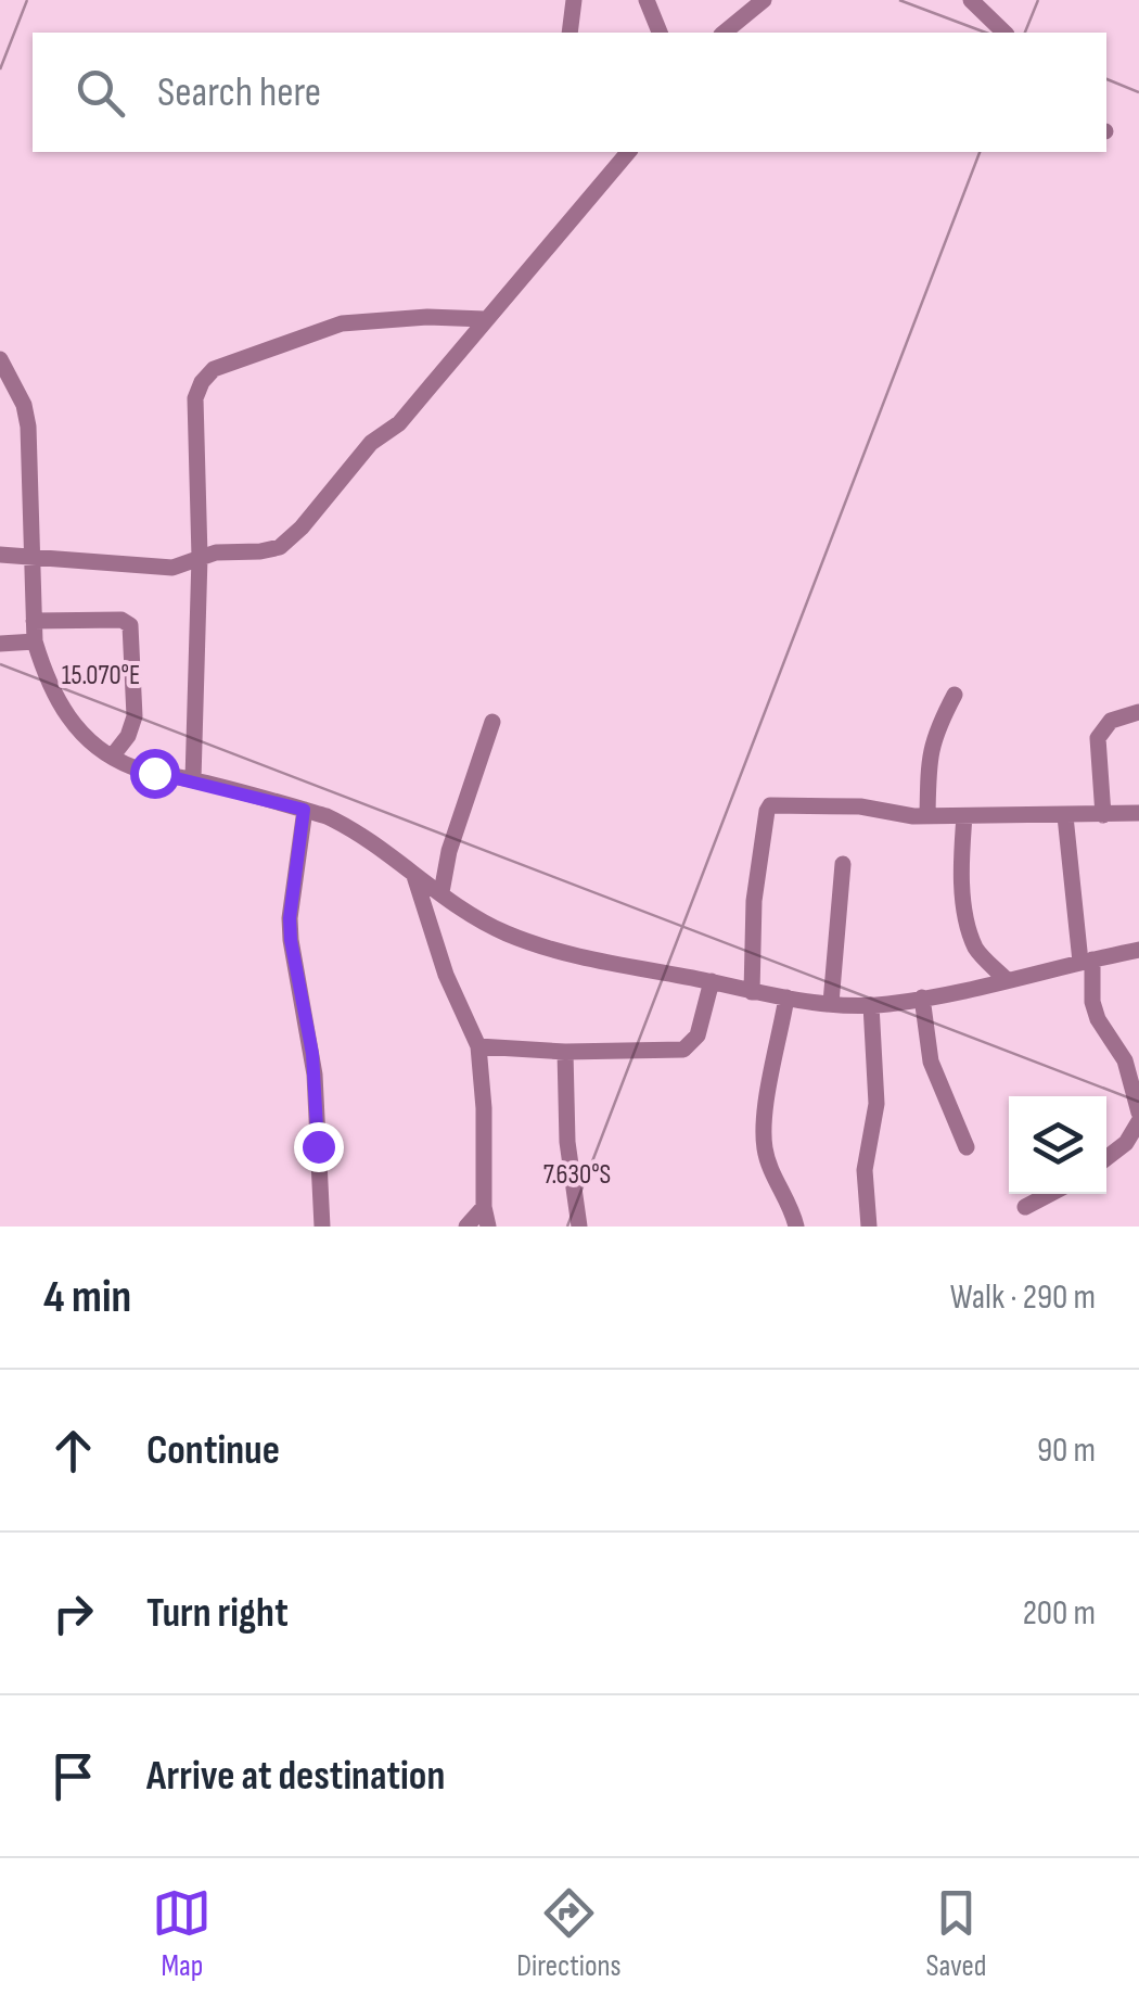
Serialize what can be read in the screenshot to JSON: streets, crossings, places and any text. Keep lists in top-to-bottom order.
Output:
{
  "page": {
    "search": "Search here",
    "heading": ["4 min", "Walk · 290 m"],
    "list": [
      ["Continue", "90 m"],
      ["Turn right", "200 m"],
      "Arrive at destination"
    ],
    "nav": ["Map", "Directions", "Saved"]
  },
  "coordinates": ["15.070°E", "7.630°S"]
}
